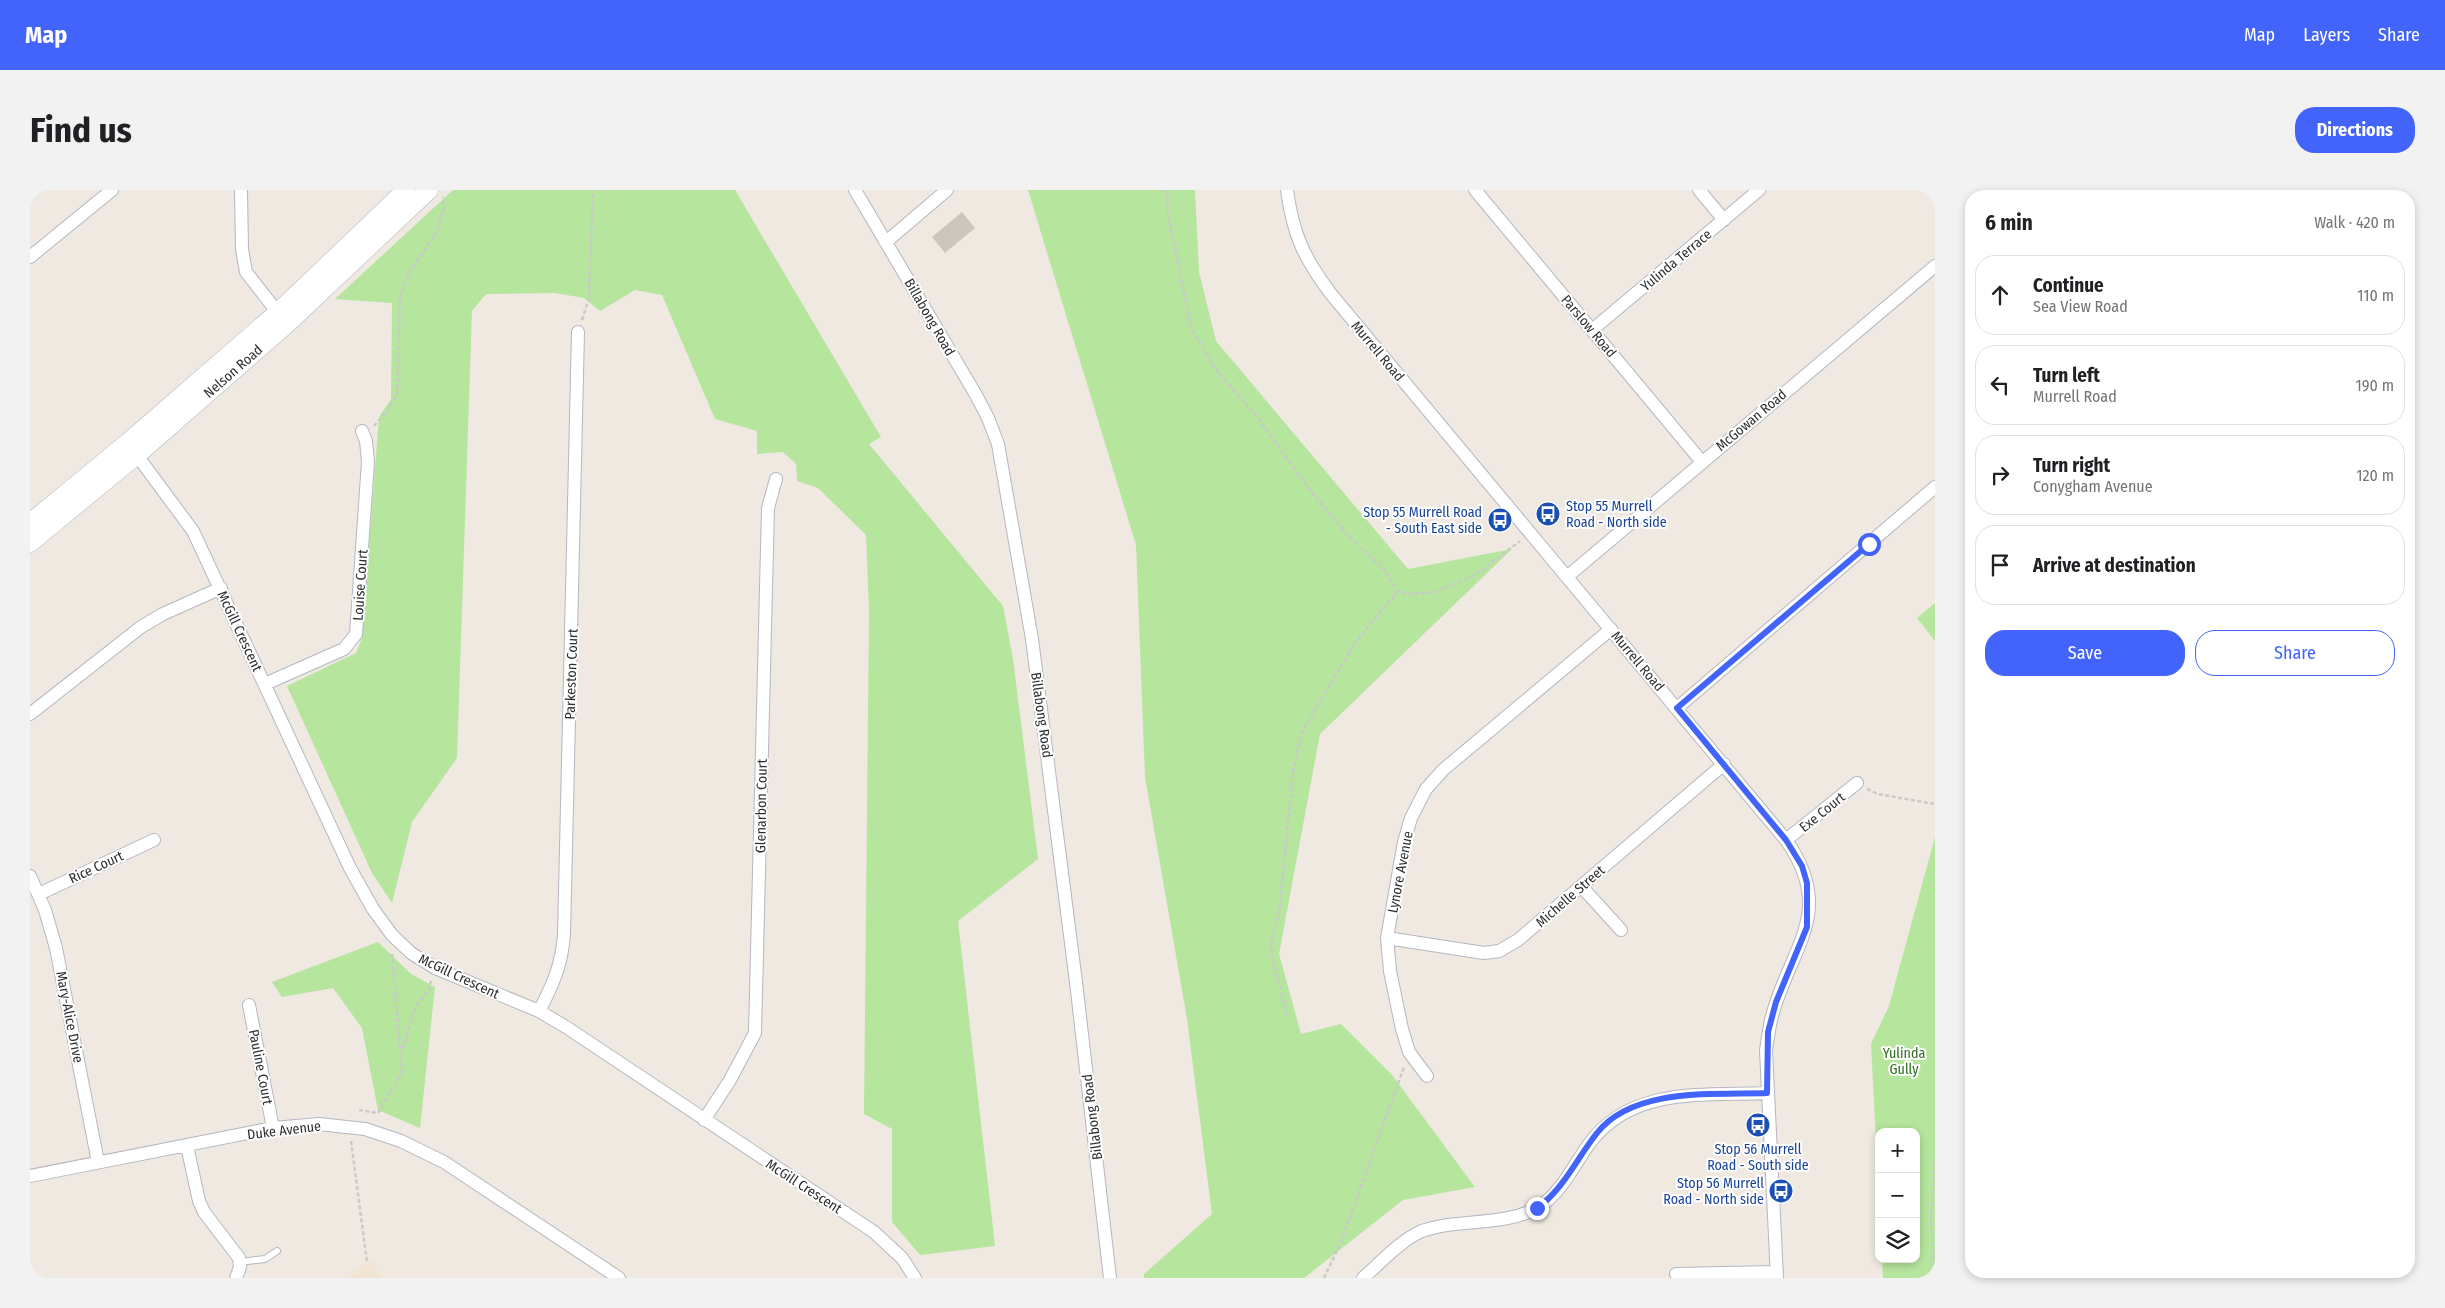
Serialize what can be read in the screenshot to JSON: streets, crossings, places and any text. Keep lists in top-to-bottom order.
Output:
{
  "streets": {
    "main road": ["Nelson Road"],
    "street": [
      "Yulinda Terrace",
      "Billabong Road",
      "Parslow Road",
      "Murrell Road",
      "McGowan Road",
      "Louise Court",
      "McGill Crescent",
      "Parkeston Court",
      "Glenarbon Court",
      "Exe Court",
      "Rice Court",
      "Lynore Avenue",
      "Michelle Street",
      "Mary-Alice Drive",
      "Pauline Court",
      "Duke Avenue"
    ]
  },
  "crossings": [
    ["Yulinda Terrace", "Parslow Road"],
    ["Parslow Road", "McGowan Road"],
    ["Murrell Road", "McGowan Road"],
    ["Murrell Road", "Exe Court"],
    ["Murrell Road", "Lynore Avenue"],
    ["Murrell Road", "Michelle Street"],
    ["Nelson Road", "McGill Crescent"],
    ["Louise Court", "McGill Crescent"],
    ["McGill Crescent", "Parkeston Court"],
    ["McGill Crescent", "Glenarbon Court"],
    ["Rice Court", "Mary-Alice Drive"],
    ["Lynore Avenue", "Michelle Street"],
    ["Mary-Alice Drive", "Duke Avenue"],
    ["Pauline Court", "Duke Avenue"]
  ],
  "parks": ["Yulinda Gully"],
  "places": {
    "bus stop": [
      "Stop 55 Murrell Road - North side",
      "Stop 55 Murrell Road - South East side",
      "Stop 56 Murrell Road - South side",
      "Stop 56 Murrell Road - North side"
    ]
  },
  "page": {
    "header": "Map",
    "nav": ["Map", "Layers", "Share"],
    "buttons": [
      "Directions",
      ["Save", "Share"]
    ],
    "title": "Find us",
    "heading": ["6 min", "Walk · 420 m"],
    "list": [
      ["Continue", "Sea View Road", "110 m"],
      ["Turn left", "Murrell Road", "190 m"],
      ["Turn right", "Conygham Avenue", "120 m"],
      "Arrive at destination"
    ],
    "map_buttons": ["+", "−"]
  }
}
